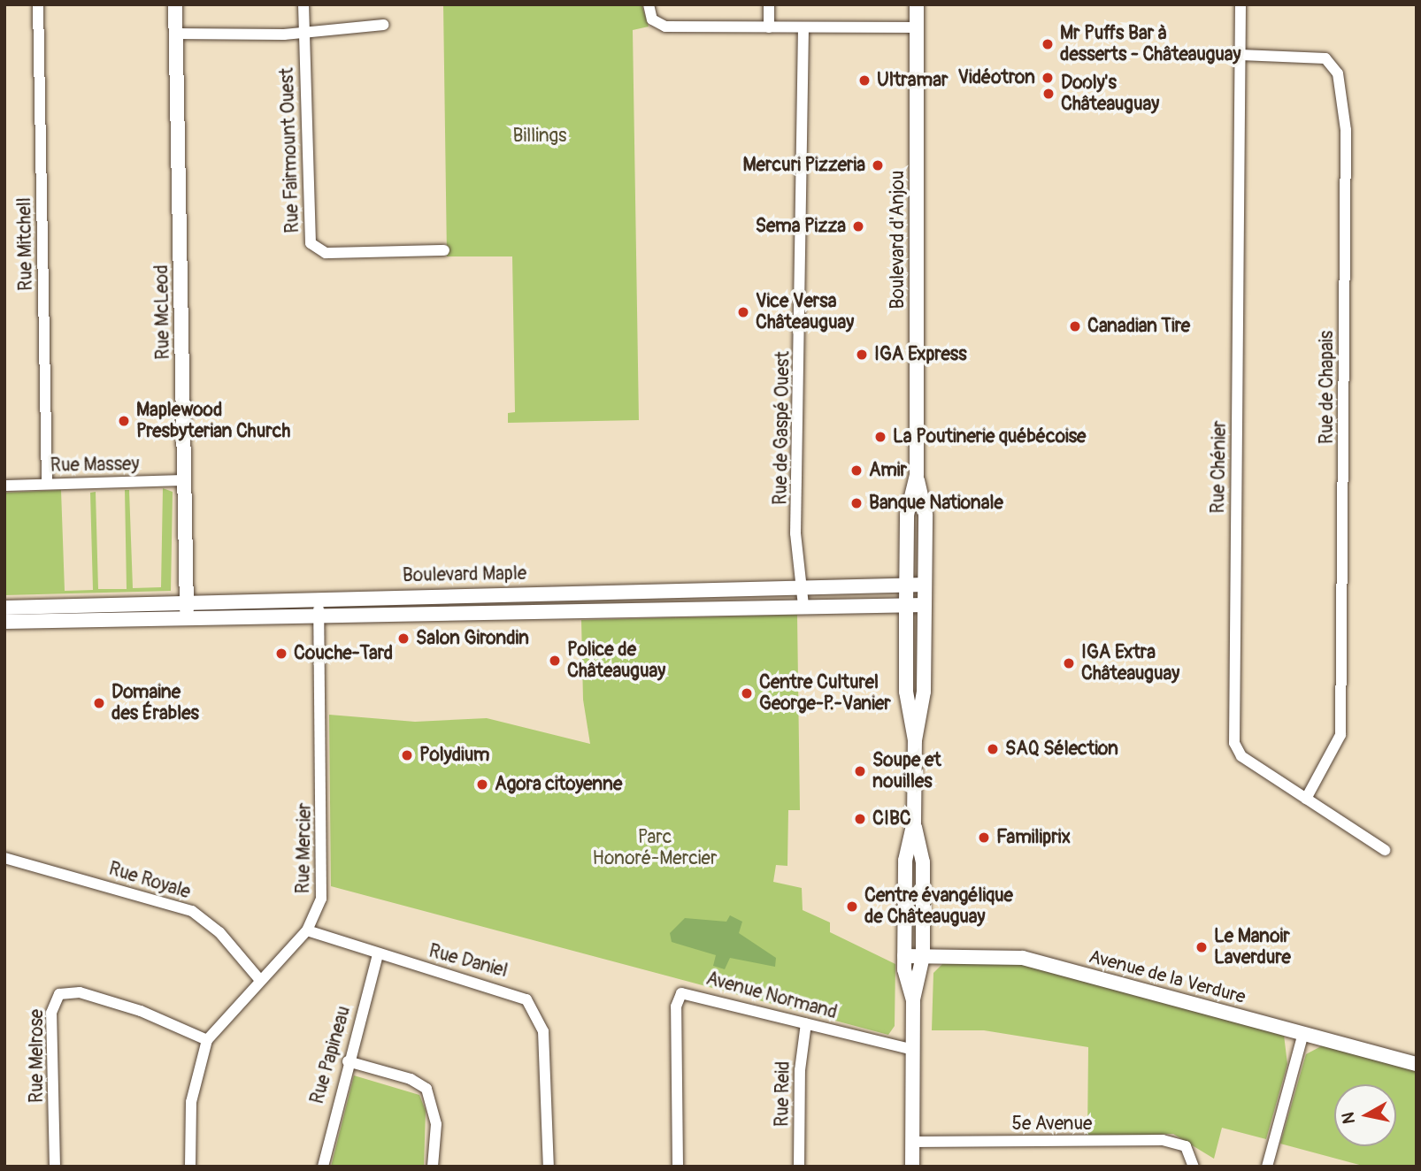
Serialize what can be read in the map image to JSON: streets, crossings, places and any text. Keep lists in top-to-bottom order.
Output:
{
  "streets": {
    "street": [
      "Rue Fairmount Ouest",
      "Boulevard d'Anjou",
      "Rue Mitchell",
      "Rue McLeod",
      "Rue de Chapais",
      "Rue de Gaspé Ouest",
      "Rue Massey",
      "Rue Chénier",
      "Boulevard Maple",
      "Rue Mercier",
      "Rue Royale",
      "Rue Daniel",
      "Avenue de la Verdure",
      "Avenue Normand",
      "Rue Papineau",
      "Rue Melrose",
      "Rue Reid",
      "5e Avenue"
    ]
  },
  "crossings": [
    ["Boulevard d'Anjou", "Boulevard Maple"],
    ["Boulevard d'Anjou", "Avenue de la Verdure"],
    ["Boulevard d'Anjou", "Avenue Normand"],
    ["Boulevard d'Anjou", "5e Avenue"],
    ["Rue Mitchell", "Rue Massey"],
    ["Rue McLeod", "Rue Massey"],
    ["Rue McLeod", "Boulevard Maple"],
    ["Rue de Chapais", "Rue Chénier"],
    ["Rue de Gaspé Ouest", "Boulevard Maple"],
    ["Boulevard Maple", "Rue Mercier"],
    ["Rue Mercier", "Rue Royale"],
    ["Rue Mercier", "Rue Daniel"],
    ["Rue Mercier", "Rue Melrose"],
    ["Rue Daniel", "Rue Papineau"],
    ["Avenue Normand", "Rue Reid"]
  ],
  "parks": ["Billings", "Parc Honoré-Mercier"],
  "places": [
    "Mr Puffs Bar à desserts - Châteauguay",
    "Vidéotron",
    "Ultramar",
    "Dooly's Châteauguay",
    "Mercuri Pizzeria",
    "Sema Pizza",
    "Vice Versa Châteauguay",
    "Canadian Tire",
    "IGA Express",
    "Maplewood Presbyterian Church",
    "La Poutinerie québécoise",
    "Amir",
    "Banque Nationale",
    "Salon Girondin",
    "Couche-Tard",
    "Police de Châteauguay",
    "IGA Extra Châteauguay",
    "Centre Culturel George-P.-Vanier",
    "Domaine des Érables",
    "SAQ Sélection",
    "Polydium",
    "Soupe et nouilles",
    "Agora citoyenne",
    "CIBC",
    "Familiprix",
    "Centre évangélique de Châteauguay",
    "Le Manoir Laverdure"
  ],
  "north": "left"
}
